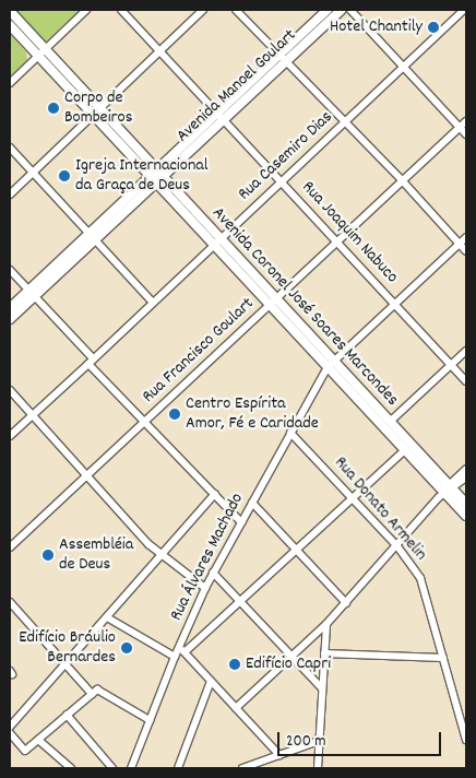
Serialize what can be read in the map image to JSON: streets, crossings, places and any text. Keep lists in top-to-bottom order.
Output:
{
  "streets": {
    "main road": ["Avenida Manoel Goulart", "Avenida Coronel José Soares Marcondes"],
    "street": [
      "Rua Casemiro Dias",
      "Rua Joaquim Nabuco",
      "Rua Francisco Goulart",
      "Rua Donato Armelin",
      "Rua Álvares Machado"
    ]
  },
  "crossings": [
    ["Avenida Manoel Goulart", "Rua Joaquim Nabuco"],
    ["Avenida Manoel Goulart", "Avenida Coronel José Soares Marcondes"],
    ["Rua Casemiro Dias", "Rua Joaquim Nabuco"],
    ["Rua Casemiro Dias", "Avenida Coronel José Soares Marcondes"],
    ["Rua Joaquim Nabuco", "Rua Francisco Goulart"],
    ["Rua Joaquim Nabuco", "Rua Álvares Machado"],
    ["Avenida Coronel José Soares Marcondes", "Rua Francisco Goulart"],
    ["Avenida Coronel José Soares Marcondes", "Rua Álvares Machado"],
    ["Rua Donato Armelin", "Rua Álvares Machado"]
  ],
  "places": [
    "Hotel Chantily",
    "Corpo de Bombeiros",
    "Igreja Internacional da Graça de Deus",
    "Centro Espírita Amor, Fé e Caridade",
    "Assembléia de Deus",
    "Edifício Bráulio Bernardes",
    "Edifício Capri"
  ],
  "scale_bar": "200 m"
}
